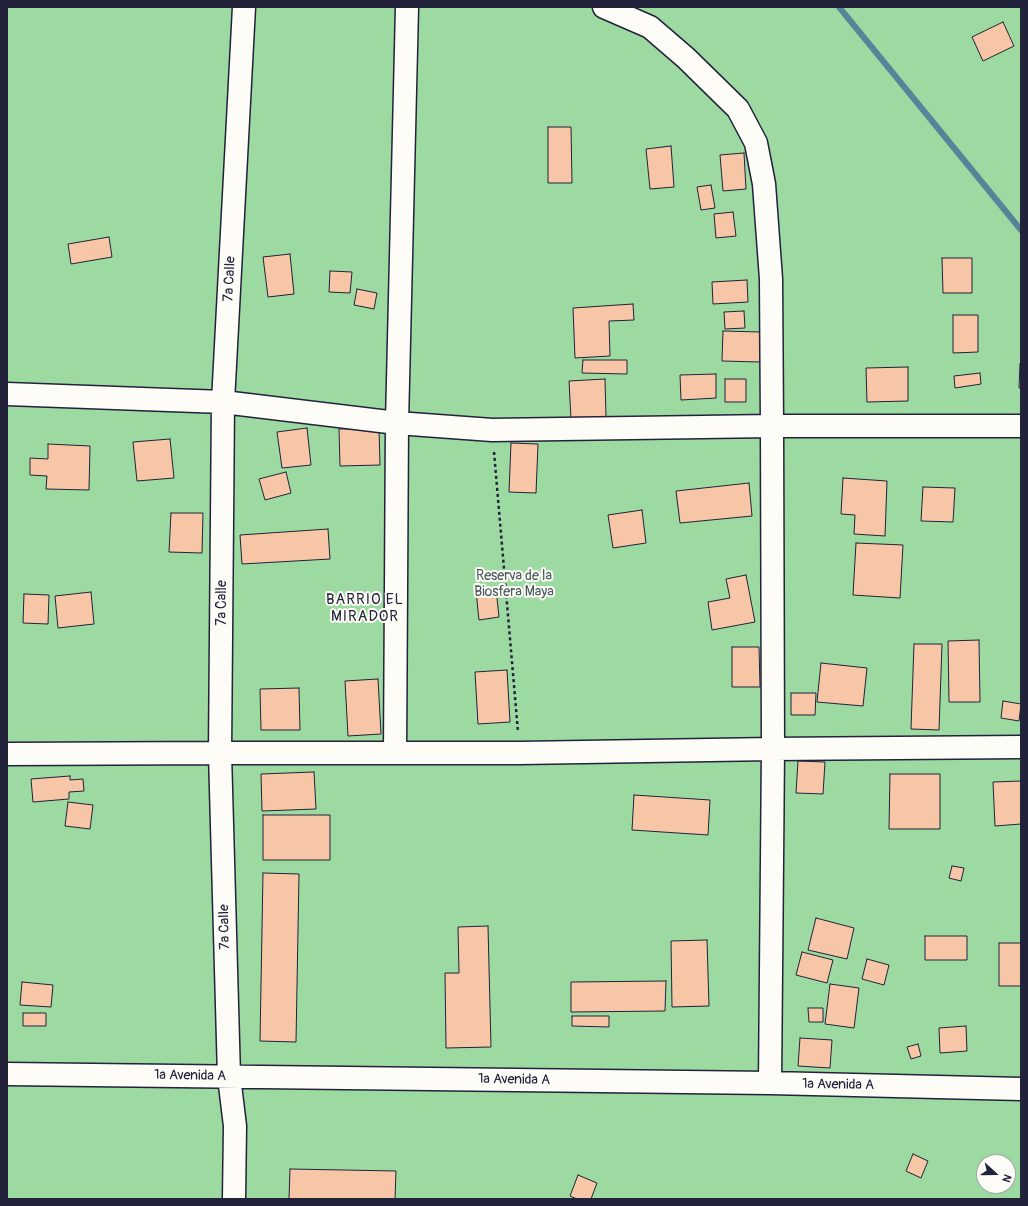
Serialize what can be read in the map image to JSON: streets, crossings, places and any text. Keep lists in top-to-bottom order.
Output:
{
  "streets": {
    "street": ["7a Calle", "1a Avenida A"]
  },
  "crossings": [
    ["7a Calle", "1a Avenida A"]
  ],
  "districts": ["BARRIO EL MIRADOR"],
  "parks": ["Reserva de la Biosfera Maya"],
  "north": "right"
}
